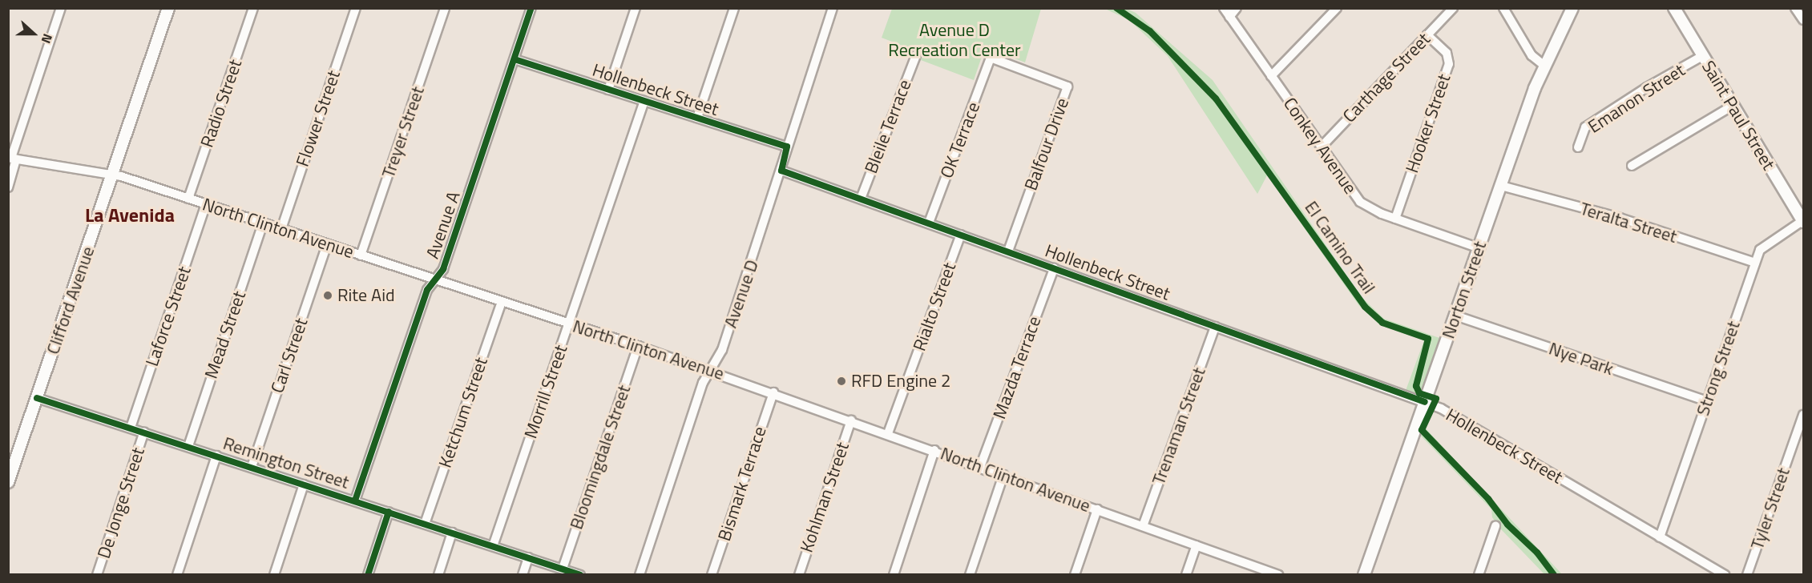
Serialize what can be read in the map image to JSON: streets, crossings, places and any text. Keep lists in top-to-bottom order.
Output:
{
  "streets": {
    "main road": ["Saint Paul Street", "Norton Street", "Clifford Avenue"],
    "street": [
      "Carthage Street",
      "Hollenbeck Street",
      "Emanon Street",
      "Radio Street",
      "Flower Street",
      "Hooker Street",
      "Bleile Terrace",
      "Treyer Street",
      "OK Terrace",
      "Balfour Drive",
      "Conkey Avenue",
      "Teralta Street",
      "Avenue A",
      "North Clinton Avenue",
      "Avenue D",
      "Rialto Street",
      "Laforce Street",
      "Mead Street",
      "Carl Street",
      "Nye Park",
      "Mazda Terrace",
      "Strong Street",
      "Morrill Street",
      "Ketchum Street",
      "Trenaman Street",
      "Bloomingdale Street",
      "Remington Street",
      "Bismark Terrace",
      "Kohlman Street",
      "De Jonge Street",
      "Tyler Street"
    ],
    "cycle path": ["El Camino Trail"]
  },
  "crossings": [
    ["Carthage Street", "Hooker Street"],
    ["Carthage Street", "Conkey Avenue"],
    ["Hollenbeck Street", "Bleile Terrace"],
    ["Hollenbeck Street", "OK Terrace"],
    ["Hollenbeck Street", "Balfour Drive"],
    ["Hollenbeck Street", "Avenue A"],
    ["Hollenbeck Street", "Norton Street"],
    ["Hollenbeck Street", "Avenue D"],
    ["Hollenbeck Street", "Rialto Street"],
    ["Hollenbeck Street", "Mazda Terrace"],
    ["Hollenbeck Street", "Strong Street"],
    ["Hollenbeck Street", "Morrill Street"],
    ["Hollenbeck Street", "Trenaman Street"],
    ["Emanon Street", "Saint Paul Street"],
    ["Radio Street", "North Clinton Avenue"],
    ["Saint Paul Street", "Strong Street"],
    ["Flower Street", "North Clinton Avenue"],
    ["Hooker Street", "Conkey Avenue"],
    ["Treyer Street", "North Clinton Avenue"],
    ["OK Terrace", "Balfour Drive"],
    ["Conkey Avenue", "Norton Street"],
    ["Teralta Street", "Norton Street"],
    ["Teralta Street", "Strong Street"],
    ["Avenue A", "North Clinton Avenue"],
    ["Avenue A", "Remington Street"],
    ["North Clinton Avenue", "Avenue D"],
    ["North Clinton Avenue", "Clifford Avenue"],
    ["North Clinton Avenue", "Rialto Street"],
    ["North Clinton Avenue", "Laforce Street"],
    ["North Clinton Avenue", "Mead Street"],
    ["North Clinton Avenue", "Carl Street"],
    ["North Clinton Avenue", "Mazda Terrace"],
    ["North Clinton Avenue", "Morrill Street"],
    ["North Clinton Avenue", "Ketchum Street"],
    ["North Clinton Avenue", "Trenaman Street"],
    ["North Clinton Avenue", "Bloomingdale Street"],
    ["North Clinton Avenue", "Bismark Terrace"],
    ["North Clinton Avenue", "Kohlman Street"],
    ["Norton Street", "Nye Park"],
    ["Clifford Avenue", "Remington Street"],
    ["Laforce Street", "Remington Street"],
    ["Mead Street", "Remington Street"],
    ["Carl Street", "Remington Street"],
    ["Nye Park", "Strong Street"],
    ["Morrill Street", "Remington Street"],
    ["Ketchum Street", "Remington Street"],
    ["Bloomingdale Street", "Remington Street"],
    ["Remington Street", "De Jonge Street"]
  ],
  "districts": ["La Avenida"],
  "parks": ["Avenue D Recreation Center"],
  "places": ["Rite Aid", "RFD Engine 2"],
  "north": "right"
}
